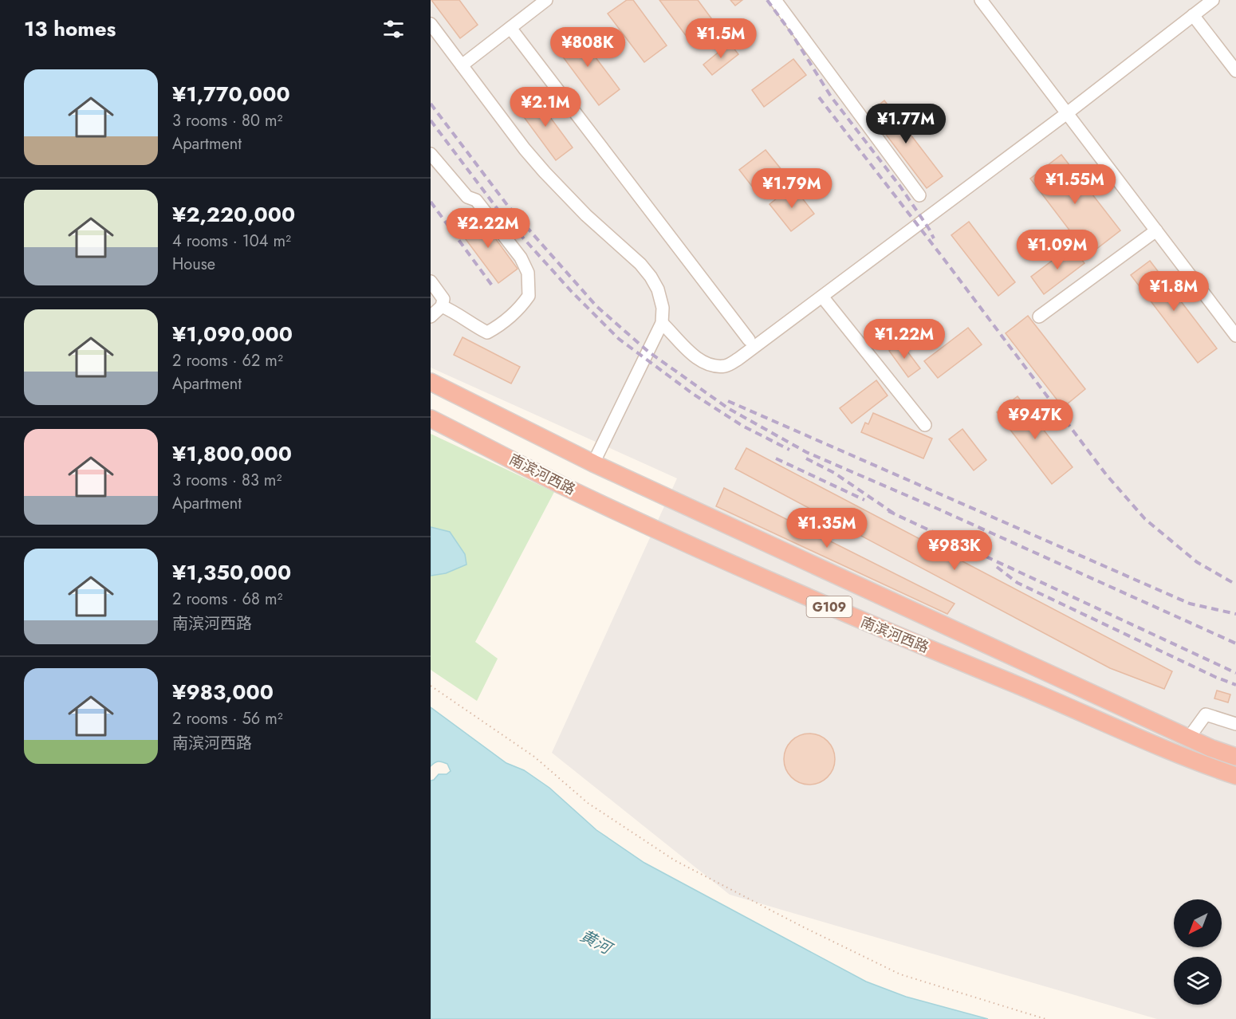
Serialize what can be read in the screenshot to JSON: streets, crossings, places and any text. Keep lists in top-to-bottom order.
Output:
{
  "streets": {
    "highway": ["南滨河西路", "G109"]
  },
  "crossings": [
    ["南滨河西路", "G109"]
  ],
  "water": ["黄河"],
  "north": "bottom left",
  "page": {
    "heading": "13 homes",
    "price": [
      "¥1.5M",
      "¥808K",
      "¥2.1M",
      "¥1.77M",
      "¥1.55M",
      "¥1.79M",
      "¥2.22M",
      "¥1.09M",
      "¥1.8M",
      "¥1.22M",
      "¥947K",
      "¥1.35M",
      "¥983K"
    ],
    "list": [
      {
        "name": "¥1,770,000",
        "note": "3 rooms · 80 m² · Apartment"
      },
      {
        "name": "¥2,220,000",
        "note": "4 rooms · 104 m² · House"
      },
      {
        "name": "¥1,090,000",
        "note": "2 rooms · 62 m² · Apartment"
      },
      {
        "name": "¥1,800,000",
        "note": "3 rooms · 83 m² · Apartment"
      },
      {
        "name": "¥1,350,000",
        "note": "2 rooms · 68 m² · 南滨河西路"
      },
      {
        "name": "¥983,000",
        "note": "2 rooms · 56 m² · 南滨河西路"
      }
    ]
  }
}
